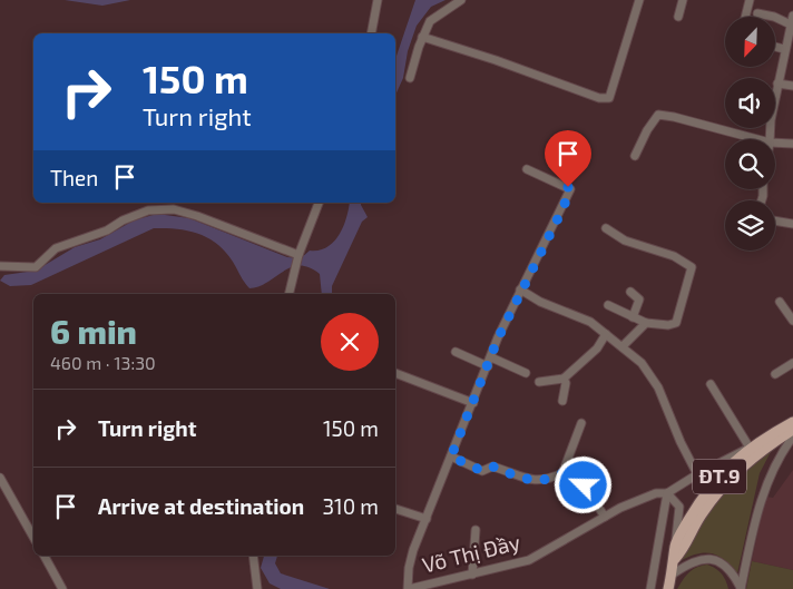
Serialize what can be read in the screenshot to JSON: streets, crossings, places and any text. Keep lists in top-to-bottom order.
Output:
{
  "streets": {
    "main road": ["ĐT.9"],
    "street": ["Võ Thị Đầy"]
  },
  "crossings": [
    ["ĐT.9", "Võ Thị Đầy"]
  ],
  "north": "bottom left",
  "page": {
    "turn": ["150 m", "Turn right"],
    "then": "Then",
    "heading": ["6 min", "460 m · 13:30"],
    "list": [
      {
        "name": "Turn right",
        "value": "150 m"
      },
      {
        "name": "Arrive at destination",
        "value": "310 m"
      }
    ]
  }
}
